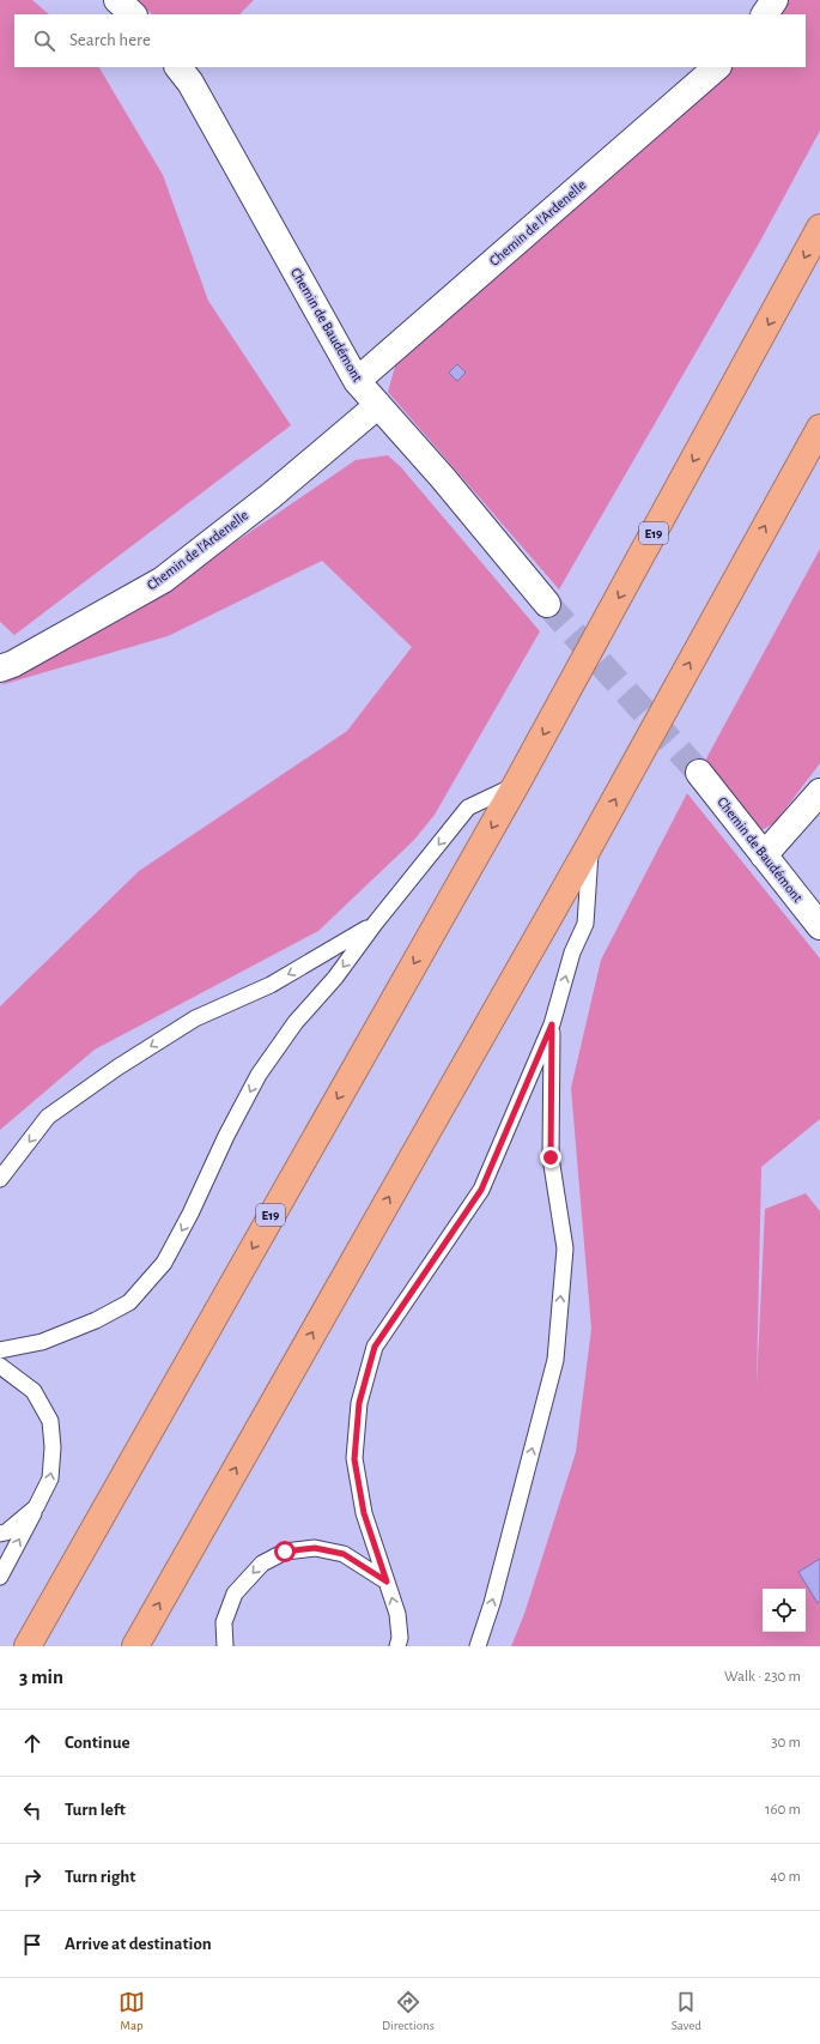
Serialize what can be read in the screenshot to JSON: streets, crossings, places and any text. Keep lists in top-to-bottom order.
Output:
{
  "streets": {
    "highway": ["E19"],
    "street": ["Chemin de l'Ardenelle", "Chemin de Baudémont"]
  },
  "crossings": [
    ["Chemin de l'Ardenelle", "Chemin de Baudémont"]
  ],
  "page": {
    "search": "Search here",
    "heading": ["3 min", "Walk · 230 m"],
    "list": [
      ["Continue", "30 m"],
      ["Turn left", "160 m"],
      ["Turn right", "40 m"],
      "Arrive at destination"
    ],
    "nav": ["Map", "Directions", "Saved"]
  }
}
